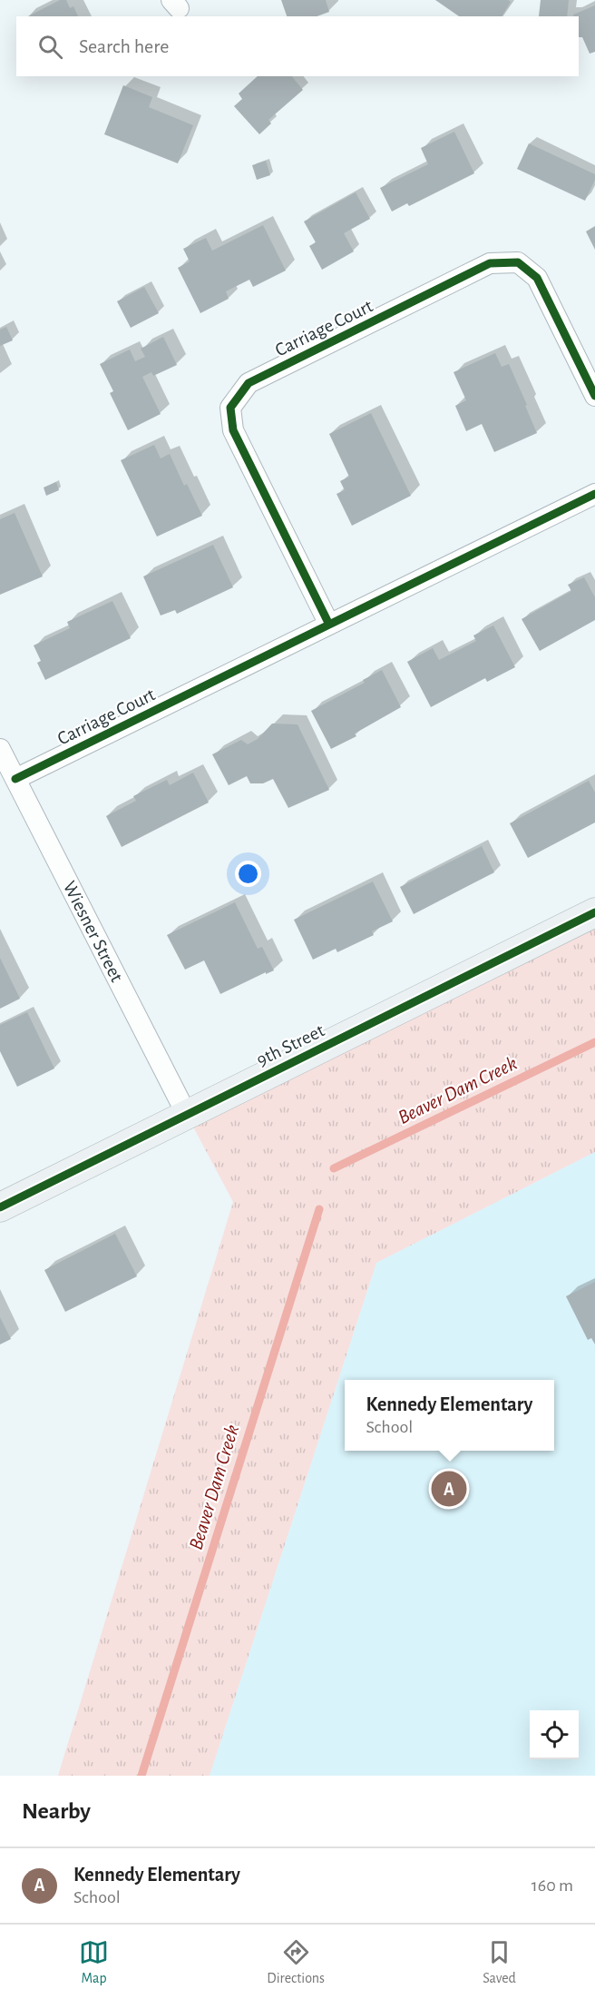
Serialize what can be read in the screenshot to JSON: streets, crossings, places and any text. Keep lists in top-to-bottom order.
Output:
{
  "streets": {
    "street": ["Carriage Court", "Wiesner Street", "9th Street"]
  },
  "crossings": [
    ["Carriage Court", "Wiesner Street"],
    ["Wiesner Street", "9th Street"]
  ],
  "water": ["Beaver Dam Creek"],
  "page": {
    "search": "Search here",
    "popup": ["Kennedy Elementary", "School"],
    "pins": "A",
    "heading": "Nearby",
    "list": [
      {
        "mark": "A",
        "name": "Kennedy Elementary",
        "note": "School",
        "value": "160 m"
      }
    ],
    "nav": ["Map", "Directions", "Saved"]
  }
}
